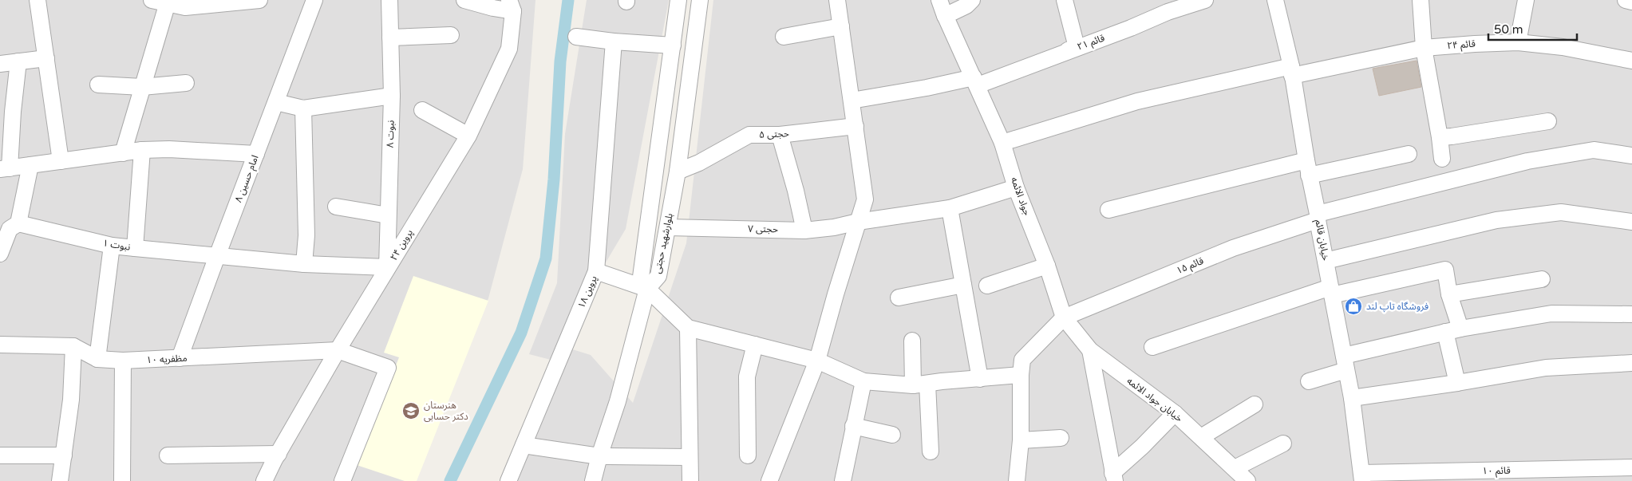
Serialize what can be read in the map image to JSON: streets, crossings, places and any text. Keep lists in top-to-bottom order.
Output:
{
  "streets": {
    "street": [
      "قائم ۲۱",
      "قائم ۲۴",
      "نبوت ۸",
      "حجتی ۵",
      "امام حسین ۸",
      "جواد الائمه",
      "حجتی ۷",
      "خیابان قائم",
      "بلوارشهید حجتی",
      "نبوت ۱",
      "پروین ۲۴",
      "قائم ۱۵",
      "پروین ۱۸",
      "مظفریه ۱۰",
      "خیابان جواد الائمه",
      "قائم ۱۰"
    ]
  },
  "crossings": [
    ["قائم ۲۱", "جواد الائمه"],
    ["قائم ۲۴", "جواد الائمه"],
    ["قائم ۲۴", "خیابان قائم"],
    ["نبوت ۸", "نبوت ۱"],
    ["نبوت ۸", "پروین ۲۴"],
    ["حجتی ۵", "بلوارشهید حجتی"],
    ["امام حسین ۸", "نبوت ۱"],
    ["امام حسین ۸", "مظفریه ۱۰"],
    ["جواد الائمه", "حجتی ۷"],
    ["جواد الائمه", "قائم ۱۵"],
    ["جواد الائمه", "خیابان جواد الائمه"],
    ["حجتی ۷", "بلوارشهید حجتی"],
    ["خیابان قائم", "قائم ۱۵"],
    ["خیابان قائم", "قائم ۱۰"],
    ["نبوت ۱", "پروین ۲۴"],
    ["پروین ۲۴", "مظفریه ۱۰"],
    ["قائم ۱۵", "خیابان جواد الائمه"]
  ],
  "places": {
    "shop": ["فروشگاه تاپ لند"],
    "school or university": ["هنرستان دکتر حسابی"]
  },
  "scale_bar": "50 m"
}
